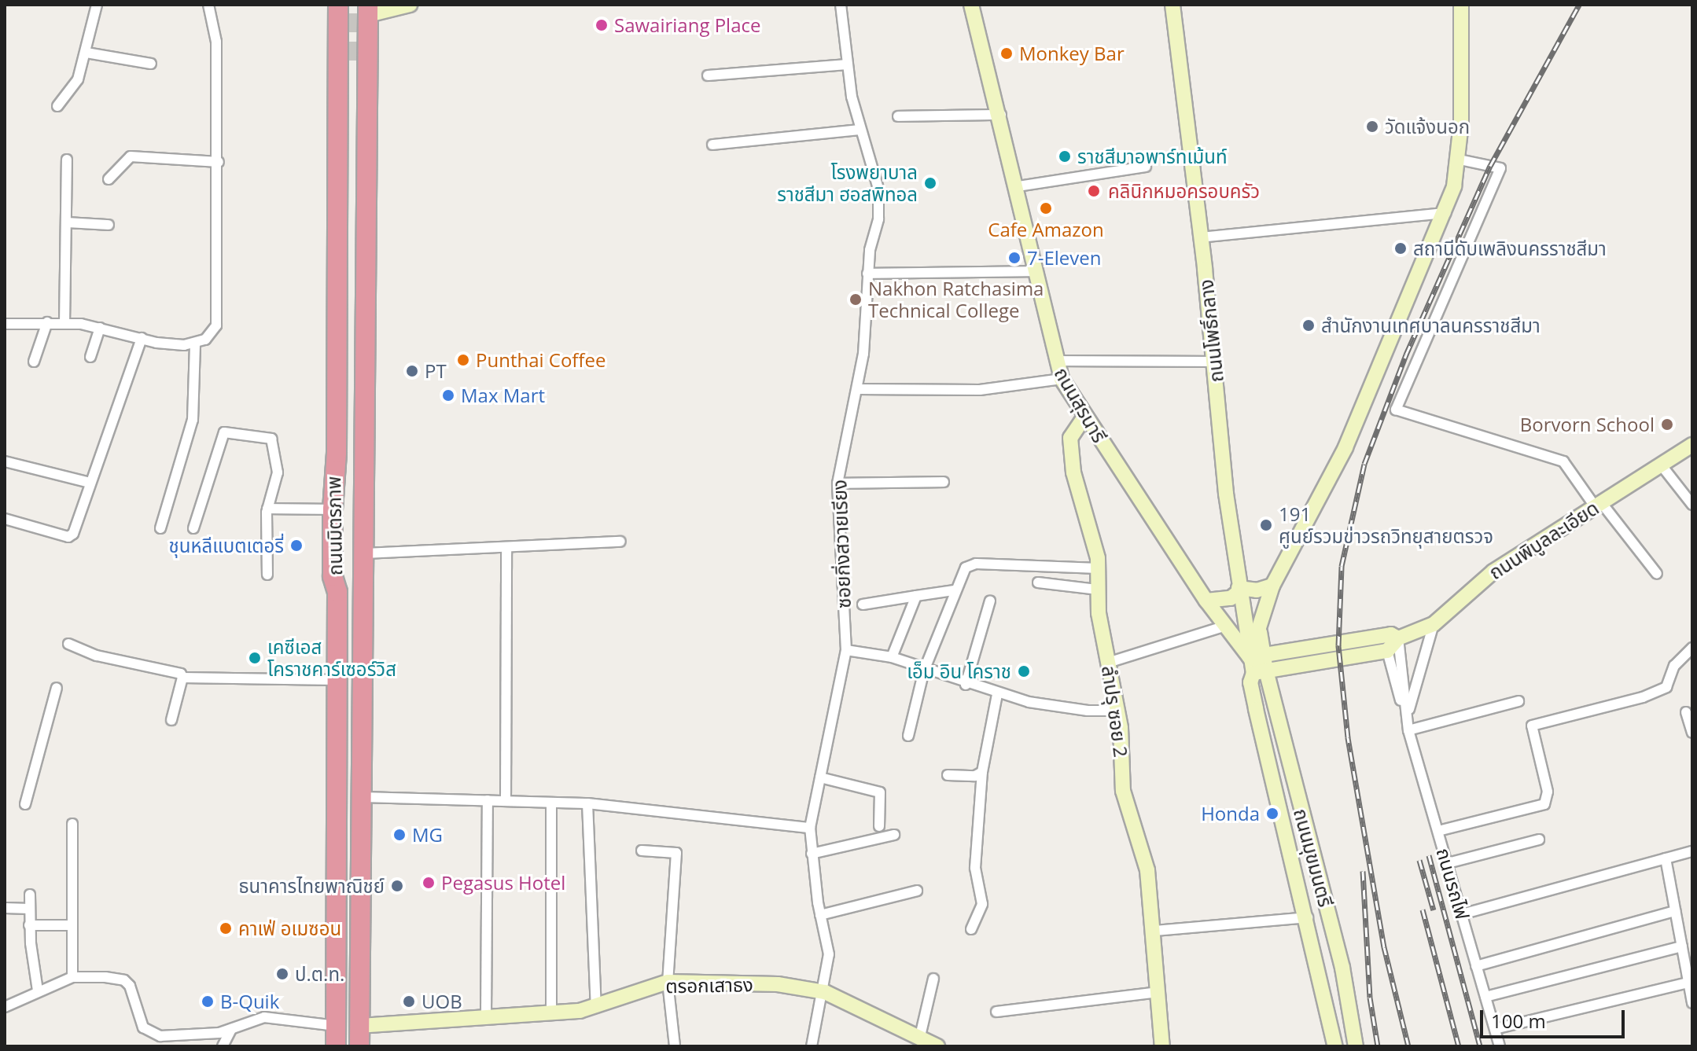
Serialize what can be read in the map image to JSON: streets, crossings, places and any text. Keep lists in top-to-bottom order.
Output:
{
  "streets": {
    "highway": ["ถนนมิตรภาพ"],
    "main road": [
      "ถนนโพธิ์กลาง",
      "ถนนสุรนารี",
      "ถนนพิบูลละเอียด",
      "ลำปรุ ซอย 2",
      "ถนนมุขมนตรี",
      "ตรอกเสาธง"
    ],
    "street": ["ซอยกิ่งสวายเรียง", "ถนนรถไฟ"]
  },
  "crossings": [
    ["ถนนโพธิ์กลาง", "ถนนสุรนารี"],
    ["ถนนโพธิ์กลาง", "ถนนพิบูลละเอียด"],
    ["ถนนโพธิ์กลาง", "ถนนมุขมนตรี"],
    ["ถนนสุรนารี", "ถนนพิบูลละเอียด"],
    ["ถนนสุรนารี", "ลำปรุ ซอย 2"],
    ["ถนนมิตรภาพ", "ตรอกเสาธง"],
    ["ถนนพิบูลละเอียด", "ถนนรถไฟ"],
    ["ซอยกิ่งสวายเรียง", "ตรอกเสาธง"]
  ],
  "places": [
    "Sawairiang Place",
    "Monkey Bar",
    "วัดแจ้งนอก",
    "ราชสีมาอพาร์ทเม้นท์",
    "โรงพยาบาล ราชสีมา ฮอสพิทอล",
    "คลินิกหมอครอบครัว",
    "Cafe Amazon",
    "สถานีดับเพลิงนครราชสีมา",
    "7-Eleven",
    "Nakhon Ratchasima Technical College",
    "สำนักงานเทศบาลนครราชสีมา",
    "Punthai Coffee",
    "PT",
    "Max Mart",
    "Borvorn School",
    "191 ศูนย์รวมข่าวรถวิทยุสายตรวจ",
    "ชุนหลีแบตเตอรี่",
    "เคซีเอส โคราชคาร์เซอร์วิส",
    "เอ็ม อิน โคราช",
    "Honda",
    "MG",
    "Pegasus Hotel",
    "ธนาคารไทยพาณิชย์",
    "คาเฟ่ อเมซอน",
    "ป.ต.ท.",
    "B-Quik",
    "UOB"
  ],
  "scale_bar": "100 m"
}
